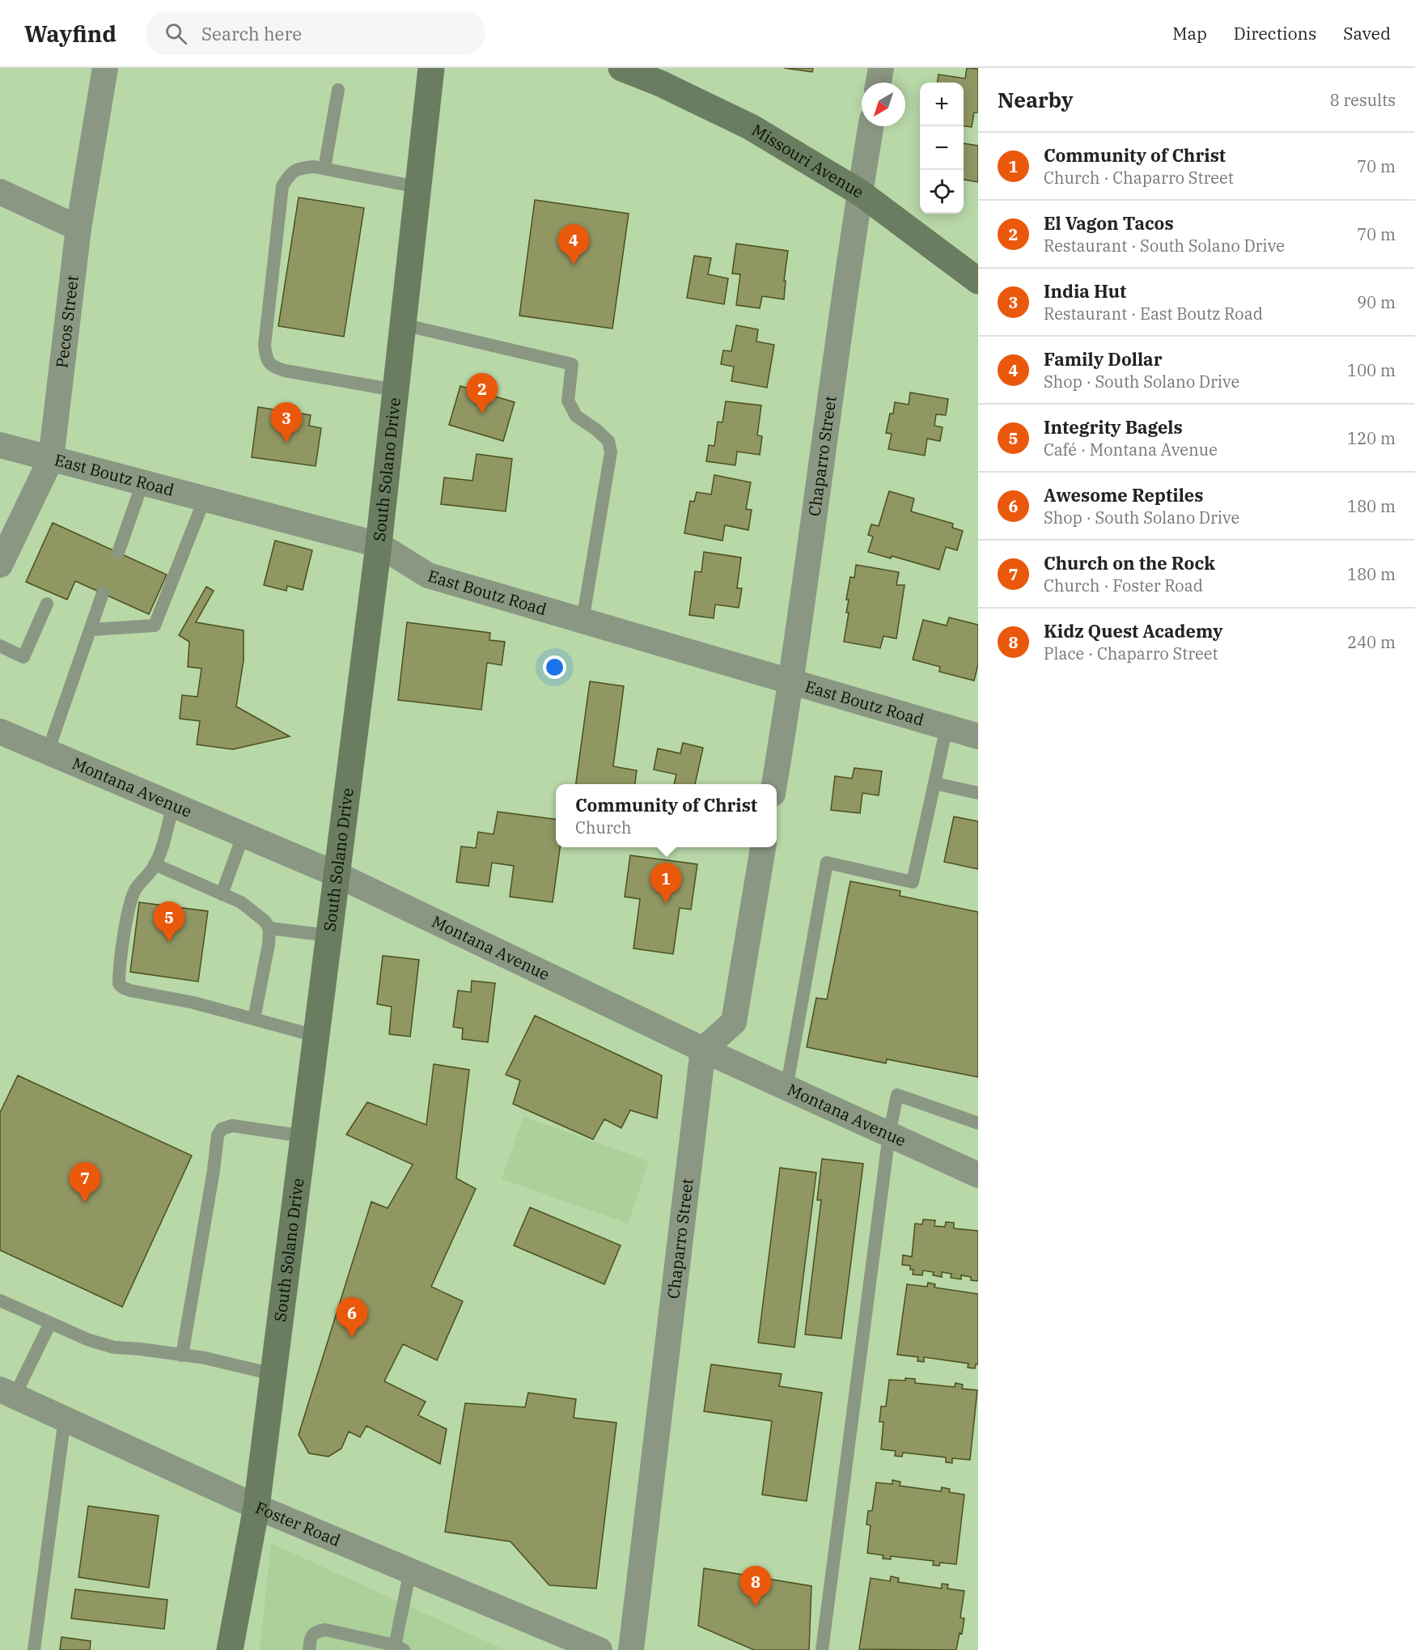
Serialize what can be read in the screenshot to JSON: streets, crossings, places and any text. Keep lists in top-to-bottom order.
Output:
{
  "streets": {
    "street": [
      "Missouri Avenue",
      "Pecos Street",
      "Chaparro Street",
      "South Solano Drive",
      "East Boutz Road",
      "Montana Avenue",
      "Foster Road"
    ]
  },
  "crossings": [
    ["Missouri Avenue", "Chaparro Street"],
    ["Pecos Street", "East Boutz Road"],
    ["Chaparro Street", "East Boutz Road"],
    ["Chaparro Street", "Montana Avenue"],
    ["South Solano Drive", "East Boutz Road"],
    ["South Solano Drive", "Montana Avenue"],
    ["South Solano Drive", "Foster Road"]
  ],
  "north": "bottom left",
  "page": {
    "header": "Wayfind",
    "search": "Search here",
    "nav": ["Map", "Directions", "Saved"],
    "heading": ["Nearby", "8 results"],
    "map_buttons": ["+", "−"],
    "list": [
      {
        "mark": "1",
        "name": "Community of Christ",
        "note": "Church · Chaparro Street",
        "value": "70 m"
      },
      {
        "mark": "2",
        "name": "El Vagon Tacos",
        "note": "Restaurant · South Solano Drive",
        "value": "70 m"
      },
      {
        "mark": "3",
        "name": "India Hut",
        "note": "Restaurant · East Boutz Road",
        "value": "90 m"
      },
      {
        "mark": "4",
        "name": "Family Dollar",
        "note": "Shop · South Solano Drive",
        "value": "100 m"
      },
      {
        "mark": "5",
        "name": "Integrity Bagels",
        "note": "Café · Montana Avenue",
        "value": "120 m"
      },
      {
        "mark": "6",
        "name": "Awesome Reptiles",
        "note": "Shop · South Solano Drive",
        "value": "180 m"
      },
      {
        "mark": "7",
        "name": "Church on the Rock",
        "note": "Church · Foster Road",
        "value": "180 m"
      },
      {
        "mark": "8",
        "name": "Kidz Quest Academy",
        "note": "Place · Chaparro Street",
        "value": "240 m"
      }
    ],
    "pins": [
      "4",
      "2",
      "3",
      "1",
      "5",
      "7",
      "6",
      "8"
    ],
    "popup": ["Community of Christ", "Church"]
  }
}
